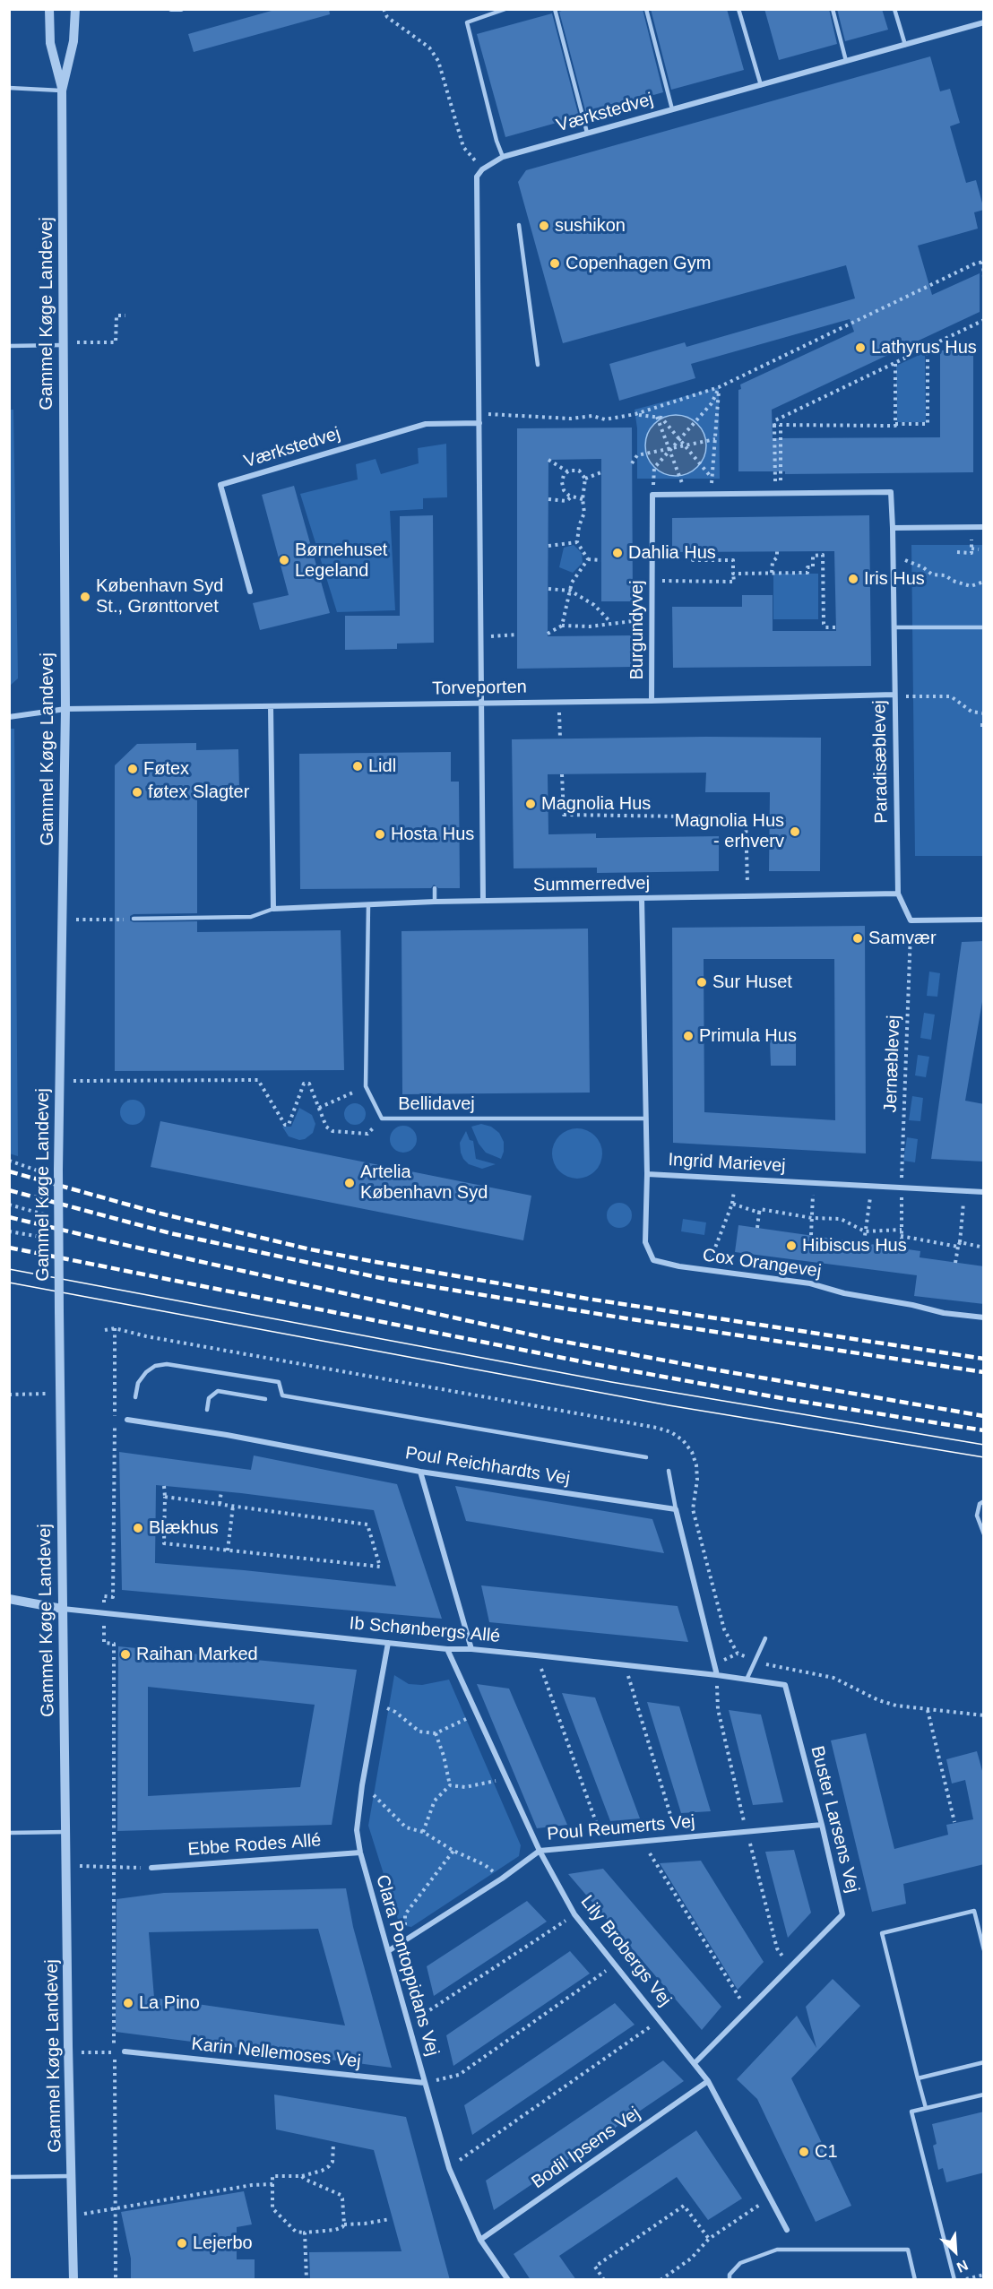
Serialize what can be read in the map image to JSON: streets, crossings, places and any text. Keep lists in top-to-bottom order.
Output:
{
  "streets": {
    "street": [
      "Værkstedvej",
      "Gammel Køge Landevej",
      "Burgundyvej",
      "Torveporten",
      "Paradisæblevej",
      "Summerredvej",
      "Ingrid Marievej",
      "Cox Orangevej",
      "Poul Reichhardts Vej",
      "Ib Schønbergs Allé",
      "Buster Larsens Vej",
      "Poul Reumerts Vej",
      "Ebbe Rodes Allé",
      "Lily Brobergs Vej",
      "Clara Pontoppidans Vej",
      "Karin Nellemoses Vej",
      "Bodil Ipsens Vej"
    ],
    "lane": ["Bellidavej"],
    "path": ["Jernæblevej"]
  },
  "crossings": [
    ["Gammel Køge Landevej", "Torveporten"],
    ["Gammel Køge Landevej", "Bellidavej"],
    ["Gammel Køge Landevej", "Ib Schønbergs Allé"],
    ["Burgundyvej", "Torveporten"],
    ["Burgundyvej", "Paradisæblevej"],
    ["Torveporten", "Paradisæblevej"],
    ["Paradisæblevej", "Summerredvej"],
    ["Summerredvej", "Ingrid Marievej"],
    ["Jernæblevej", "Ingrid Marievej"],
    ["Bellidavej", "Ingrid Marievej"],
    ["Ingrid Marievej", "Cox Orangevej"],
    ["Ib Schønbergs Allé", "Buster Larsens Vej"],
    ["Ib Schønbergs Allé", "Lily Brobergs Vej"],
    ["Ib Schønbergs Allé", "Clara Pontoppidans Vej"],
    ["Buster Larsens Vej", "Poul Reumerts Vej"],
    ["Buster Larsens Vej", "Lily Brobergs Vej"],
    ["Poul Reumerts Vej", "Lily Brobergs Vej"],
    ["Poul Reumerts Vej", "Clara Pontoppidans Vej"],
    ["Ebbe Rodes Allé", "Clara Pontoppidans Vej"],
    ["Lily Brobergs Vej", "Bodil Ipsens Vej"],
    ["Clara Pontoppidans Vej", "Karin Nellemoses Vej"],
    ["Clara Pontoppidans Vej", "Bodil Ipsens Vej"]
  ],
  "places": [
    "sushikon",
    "Copenhagen Gym",
    "Lathyrus Hus",
    "Dahlia Hus",
    "Børnehuset Legeland",
    "Iris Hus",
    "København Syd St., Grønttorvet",
    "Lidl",
    "Føtex",
    "føtex Slagter",
    "Magnolia Hus",
    "Magnolia Hus - erhverv",
    "Hosta Hus",
    "Samvær",
    "Sur Huset",
    "Primula Hus",
    "Artelia København Syd",
    "Hibiscus Hus",
    "Blækhus",
    "Raihan Marked",
    "La Pino",
    "C1",
    "Lejerbo"
  ],
  "north": "bottom right"
}
